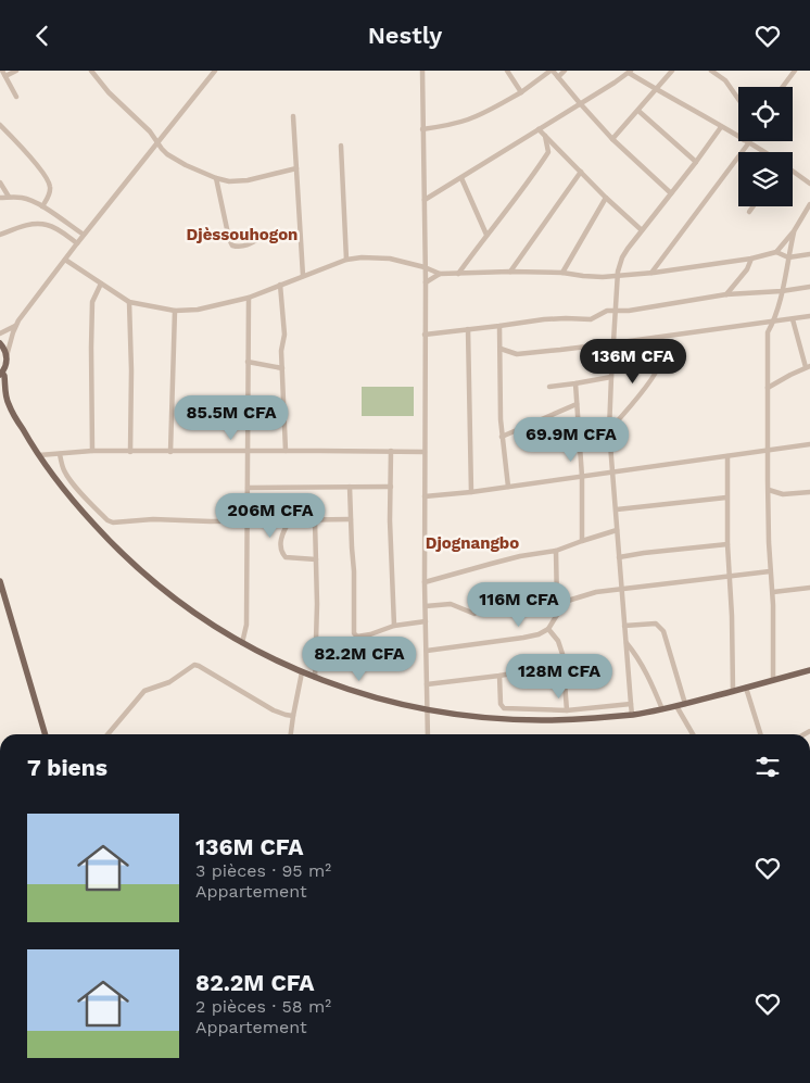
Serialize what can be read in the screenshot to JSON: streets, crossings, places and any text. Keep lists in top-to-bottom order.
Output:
{
  "districts": ["Djèssouhogon", "Djognangbo"],
  "page": {
    "header": "Nestly",
    "price": [
      "136M CFA",
      "85.5M CFA",
      "69.9M CFA",
      "206M CFA",
      "116M CFA",
      "82.2M CFA",
      "128M CFA"
    ],
    "heading": "7 biens",
    "list": [
      {
        "name": "136M CFA",
        "note": "3 pièces · 95 m² · Appartement"
      },
      {
        "name": "82.2M CFA",
        "note": "2 pièces · 58 m² · Appartement"
      }
    ]
  }
}
